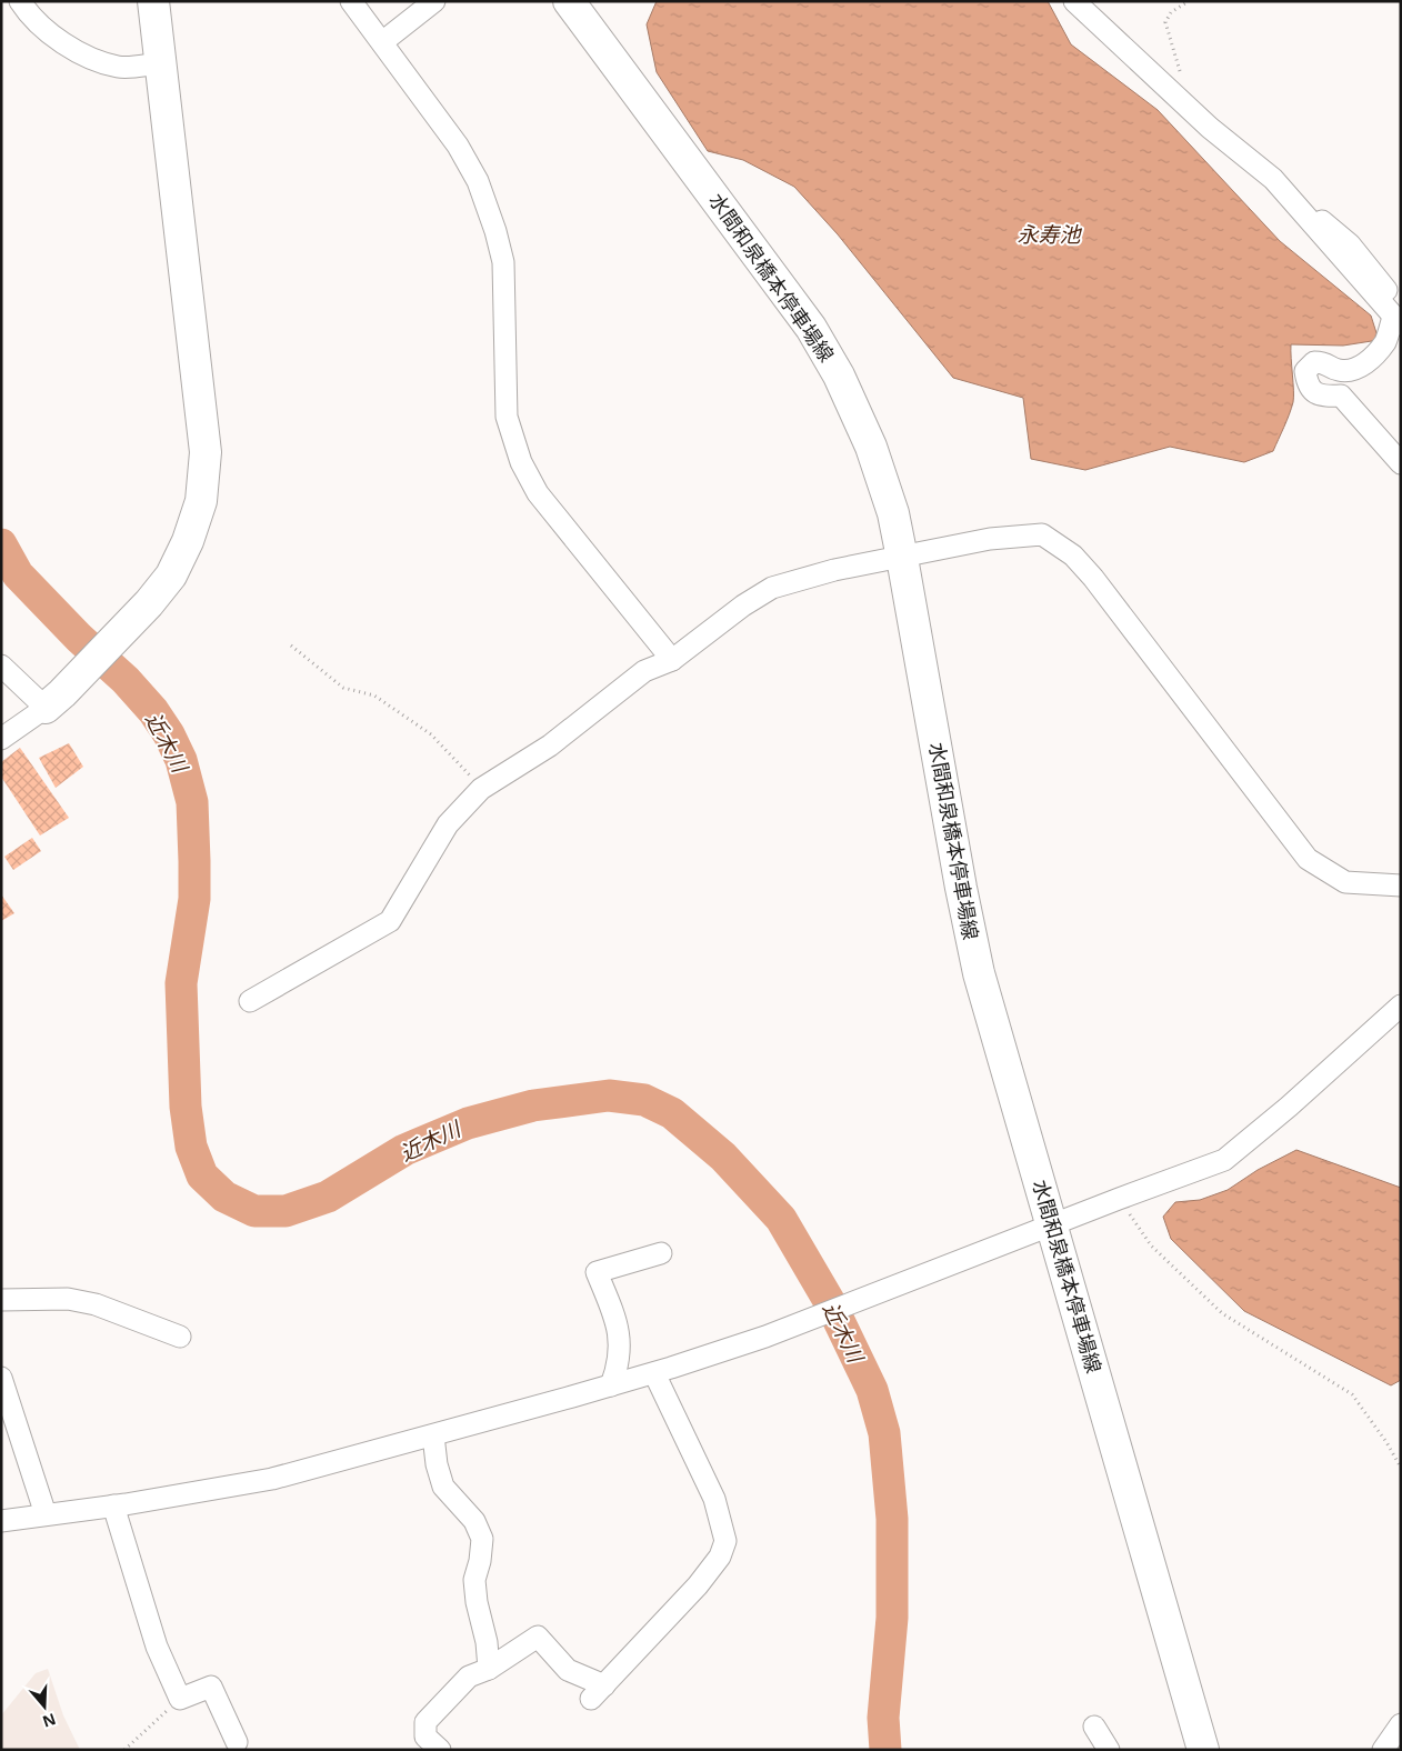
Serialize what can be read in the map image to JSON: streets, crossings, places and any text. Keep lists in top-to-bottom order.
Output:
{
  "streets": {
    "main road": ["水間和泉橋本停車場線"]
  },
  "water": ["永寿池", "近木川"],
  "north": "bottom"
}
